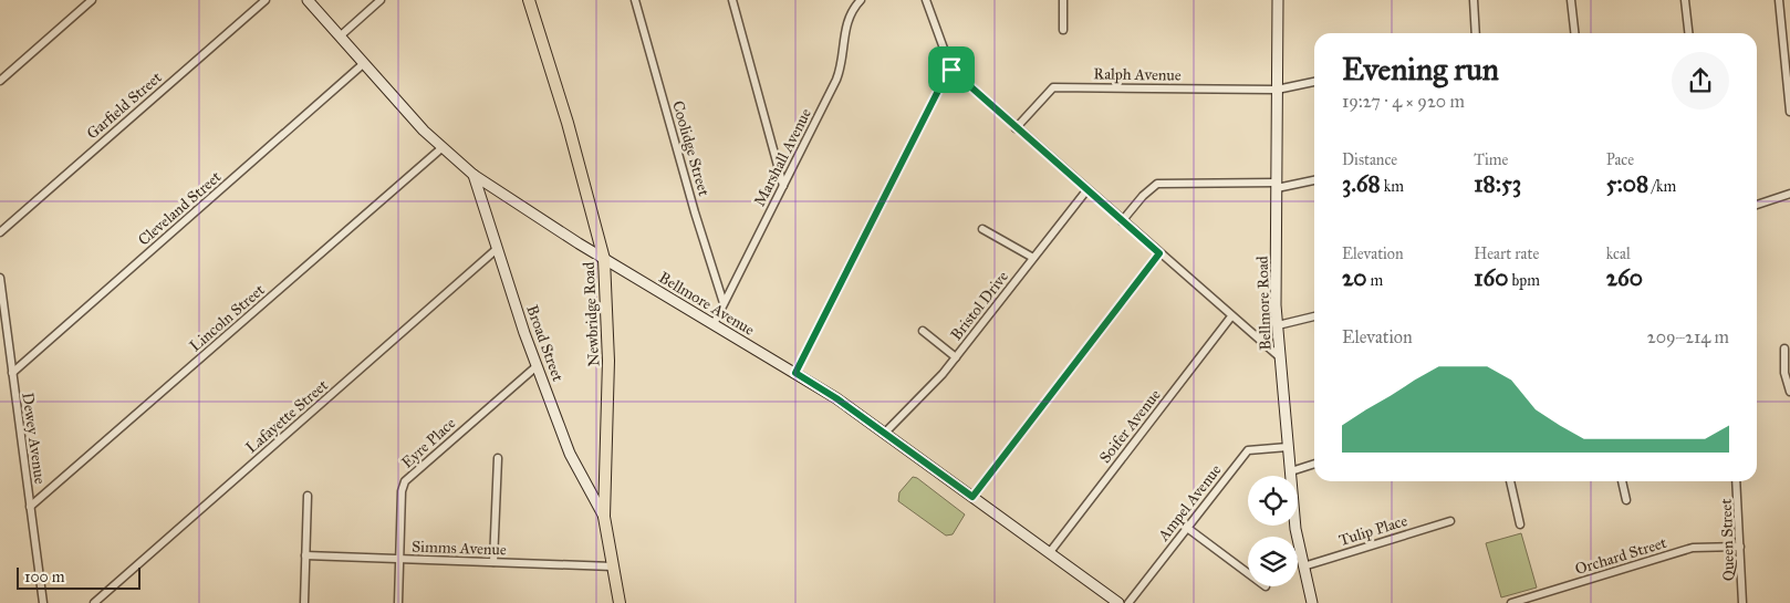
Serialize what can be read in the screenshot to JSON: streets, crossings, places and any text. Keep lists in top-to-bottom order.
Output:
{
  "streets": {
    "main road": [
      "Bellmore Avenue",
      "Bellmore Road",
      "Newbridge Road",
      "Broad Street"
    ],
    "street": [
      "Ralph Avenue",
      "Garfield Street",
      "Coolidge Street",
      "Marshall Avenue",
      "Cleveland Street",
      "Bristol Drive",
      "Lincoln Street",
      "Lafayette Street",
      "Soifer Avenue",
      "Dewey Avenue",
      "Eyre Place",
      "Ampel Avenue",
      "Tulip Place",
      "Queen Street",
      "Simms Avenue",
      "Orchard Street"
    ]
  },
  "crossings": [
    ["Ralph Avenue", "Bellmore Road"],
    ["Coolidge Street", "Marshall Avenue"],
    ["Marshall Avenue", "Bellmore Avenue"],
    ["Cleveland Street", "Bellmore Avenue"],
    ["Cleveland Street", "Dewey Avenue"],
    ["Bellmore Avenue", "Bristol Drive"],
    ["Bellmore Avenue", "Newbridge Road"],
    ["Bellmore Avenue", "Lincoln Street"],
    ["Bellmore Avenue", "Broad Street"],
    ["Bellmore Avenue", "Soifer Avenue"],
    ["Bellmore Road", "Ampel Avenue"],
    ["Bellmore Road", "Tulip Place"],
    ["Newbridge Road", "Broad Street"],
    ["Newbridge Road", "Simms Avenue"],
    ["Lincoln Street", "Dewey Avenue"],
    ["Broad Street", "Lafayette Street"],
    ["Broad Street", "Eyre Place"],
    ["Eyre Place", "Simms Avenue"],
    ["Queen Street", "Orchard Street"]
  ],
  "scale_bar": "100 m",
  "page": {
    "heading": ["Evening run", "19:27 · 4 × 920 m"],
    "stats": [
      ["Distance", "3.68 km"],
      ["Time", "18:53"],
      ["Pace", "5:08 /km"],
      ["Elevation", "20 m"],
      ["Heart rate", "160 bpm"],
      ["kcal", "260"]
    ],
    "chart": ["Elevation", "209–214 m"],
    "scale": "100 m"
  }
}
